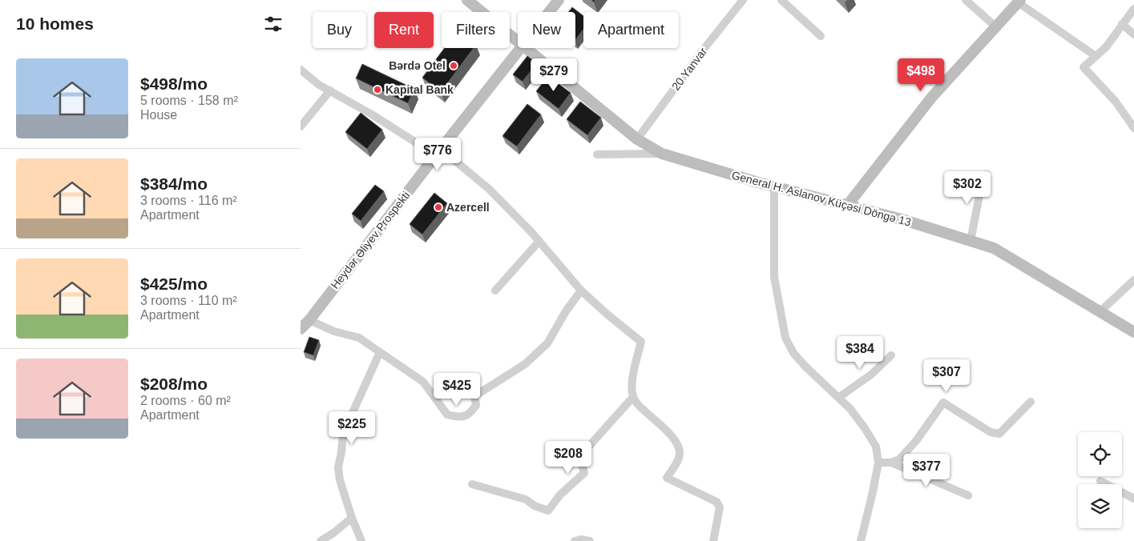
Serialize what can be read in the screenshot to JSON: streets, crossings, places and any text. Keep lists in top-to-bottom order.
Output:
{
  "streets": {
    "main road": ["General H. Aslanov Küçəsi Döngə 13", "Heydər Əliyev Prospekti"],
    "street": ["20 Yanvar"]
  },
  "crossings": [
    ["20 Yanvar", "General H. Aslanov Küçəsi Döngə 13"]
  ],
  "places": ["Bərdə Otel", "Kapital Bank", "Azercell"],
  "page": {
    "heading": "10 homes",
    "chip": [
      "Buy",
      "Rent",
      "Filters",
      "New",
      "Apartment"
    ],
    "list": [
      {
        "name": "$498/mo",
        "note": "5 rooms · 158 m² · House"
      },
      {
        "name": "$384/mo",
        "note": "3 rooms · 116 m² · Apartment"
      },
      {
        "name": "$425/mo",
        "note": "3 rooms · 110 m² · Apartment"
      },
      {
        "name": "$208/mo",
        "note": "2 rooms · 60 m² · Apartment"
      }
    ],
    "price": [
      "$279",
      "$498",
      "$776",
      "$302",
      "$384",
      "$307",
      "$425",
      "$225",
      "$208",
      "$377"
    ]
  }
}
